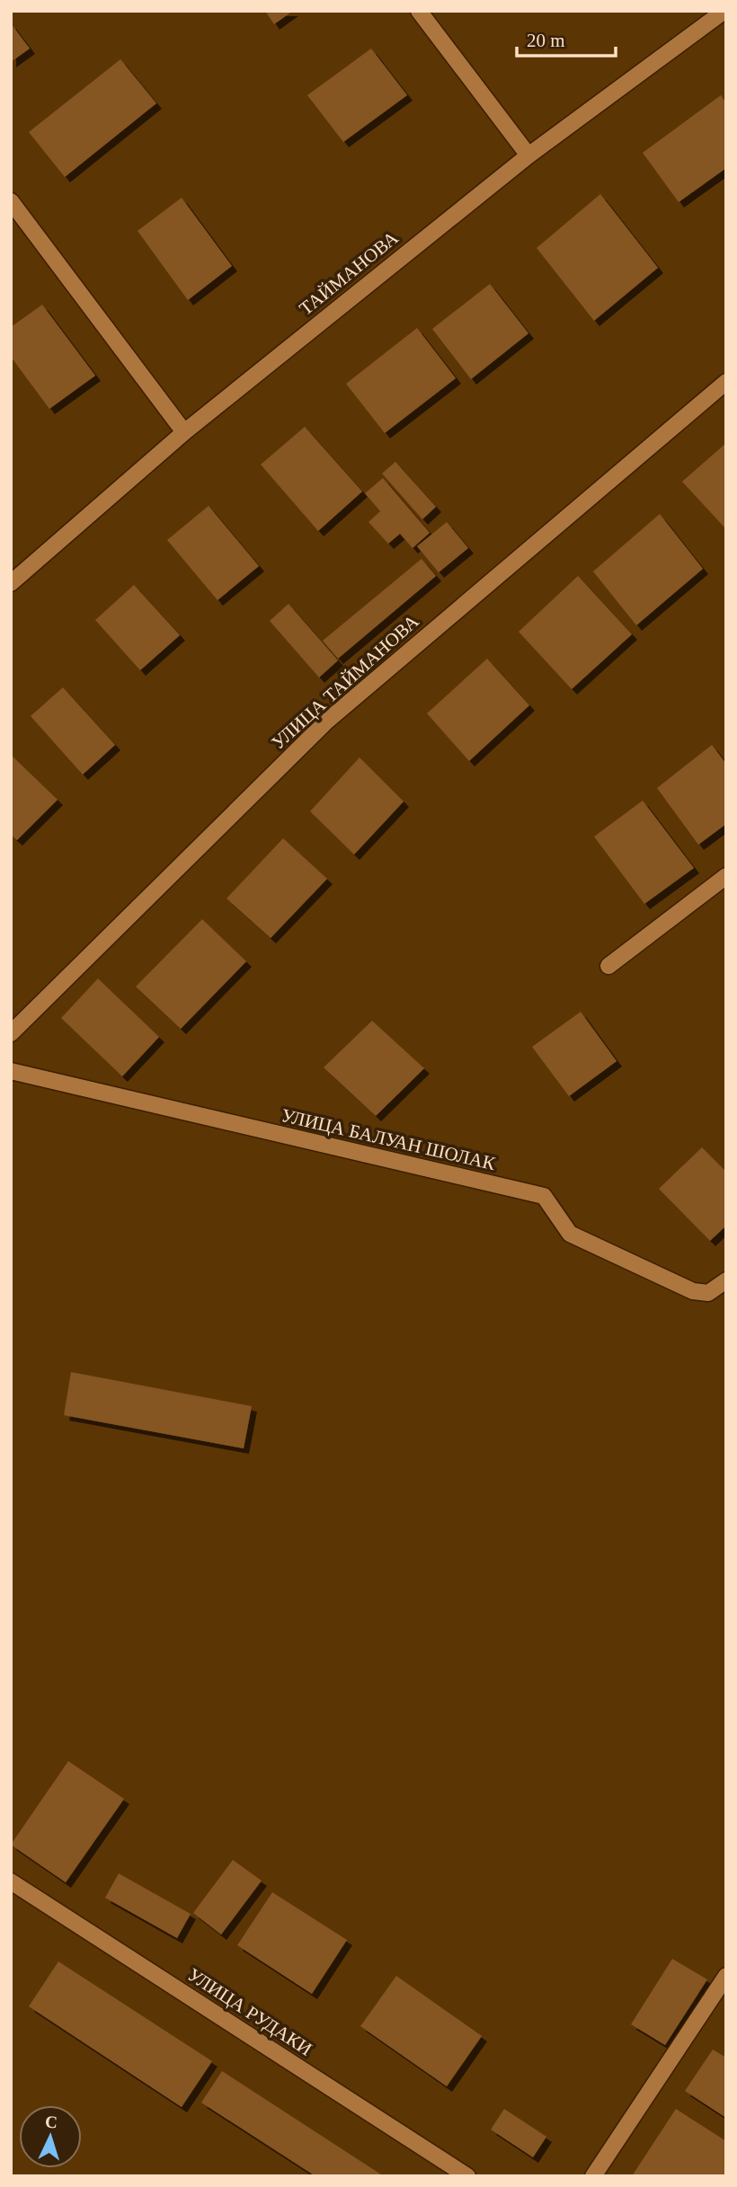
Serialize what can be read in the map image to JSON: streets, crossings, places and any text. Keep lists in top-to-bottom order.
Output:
{
  "streets": {
    "street": [
      "ТАЙМАНОВА",
      "УЛИЦА ТАЙМАНОВА",
      "УЛИЦА БАЛУАН ШОЛАК",
      "УЛИЦА РУДАКИ"
    ]
  },
  "scale_bar": "20 m",
  "north": "top"
}
